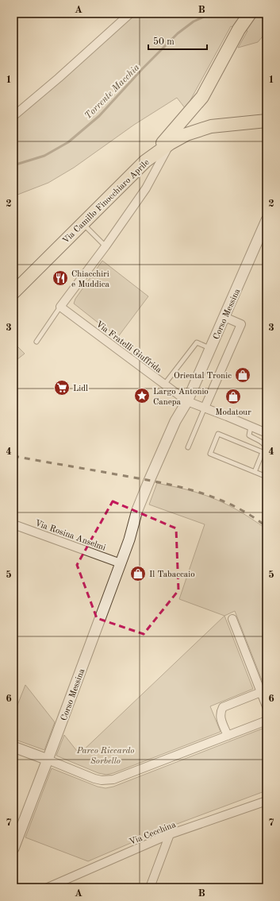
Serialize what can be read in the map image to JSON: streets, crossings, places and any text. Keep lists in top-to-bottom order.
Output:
{
  "streets": {
    "main road": ["Via Camillo Finocchiaro Aprile"],
    "street": [
      "Corso Messina",
      "Via Fratelli Giuffrida",
      "Via Rosina Anselmi",
      "Via Cecchina"
    ]
  },
  "crossings": [
    ["Corso Messina", "Via Fratelli Giuffrida"],
    ["Corso Messina", "Via Rosina Anselmi"]
  ],
  "water": ["Torrente Macchia"],
  "parks": ["Parco Riccardo Sorbello"],
  "places": {
    "restaurant": ["Chiacchiri e Muddica"],
    "shop": ["Oriental Tronic", "Modatour", "Il Tabaccaio"],
    "supermarket": ["Lidl"],
    "place": ["Largo Antonio Canepa"]
  },
  "scale_bar": "50 m",
  "grid": {
    "columns": ["A", "B"],
    "rows": [
      "1",
      "2",
      "3",
      "4",
      "5",
      "6",
      "7"
    ]
  }
}
